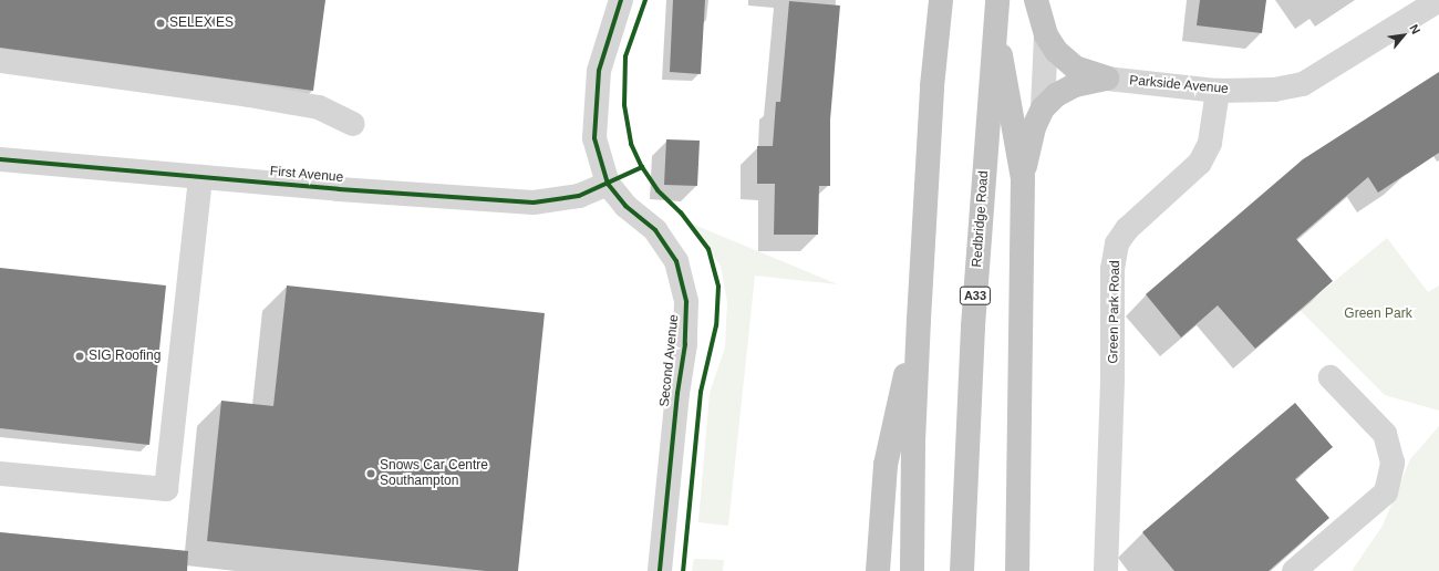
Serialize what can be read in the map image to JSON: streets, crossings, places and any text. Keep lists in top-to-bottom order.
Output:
{
  "streets": {
    "highway": ["Redbridge Road", "A33"],
    "street": [
      "Parkside Avenue",
      "First Avenue",
      "Green Park Road",
      "Second Avenue"
    ]
  },
  "crossings": [
    ["Parkside Avenue", "Green Park Road"],
    ["First Avenue", "Second Avenue"],
    ["Redbridge Road", "A33"]
  ],
  "parks": ["Green Park"],
  "places": ["SELEX ES", "SIG Roofing", "Snows Car Centre Southampton"],
  "north": "top right"
}
